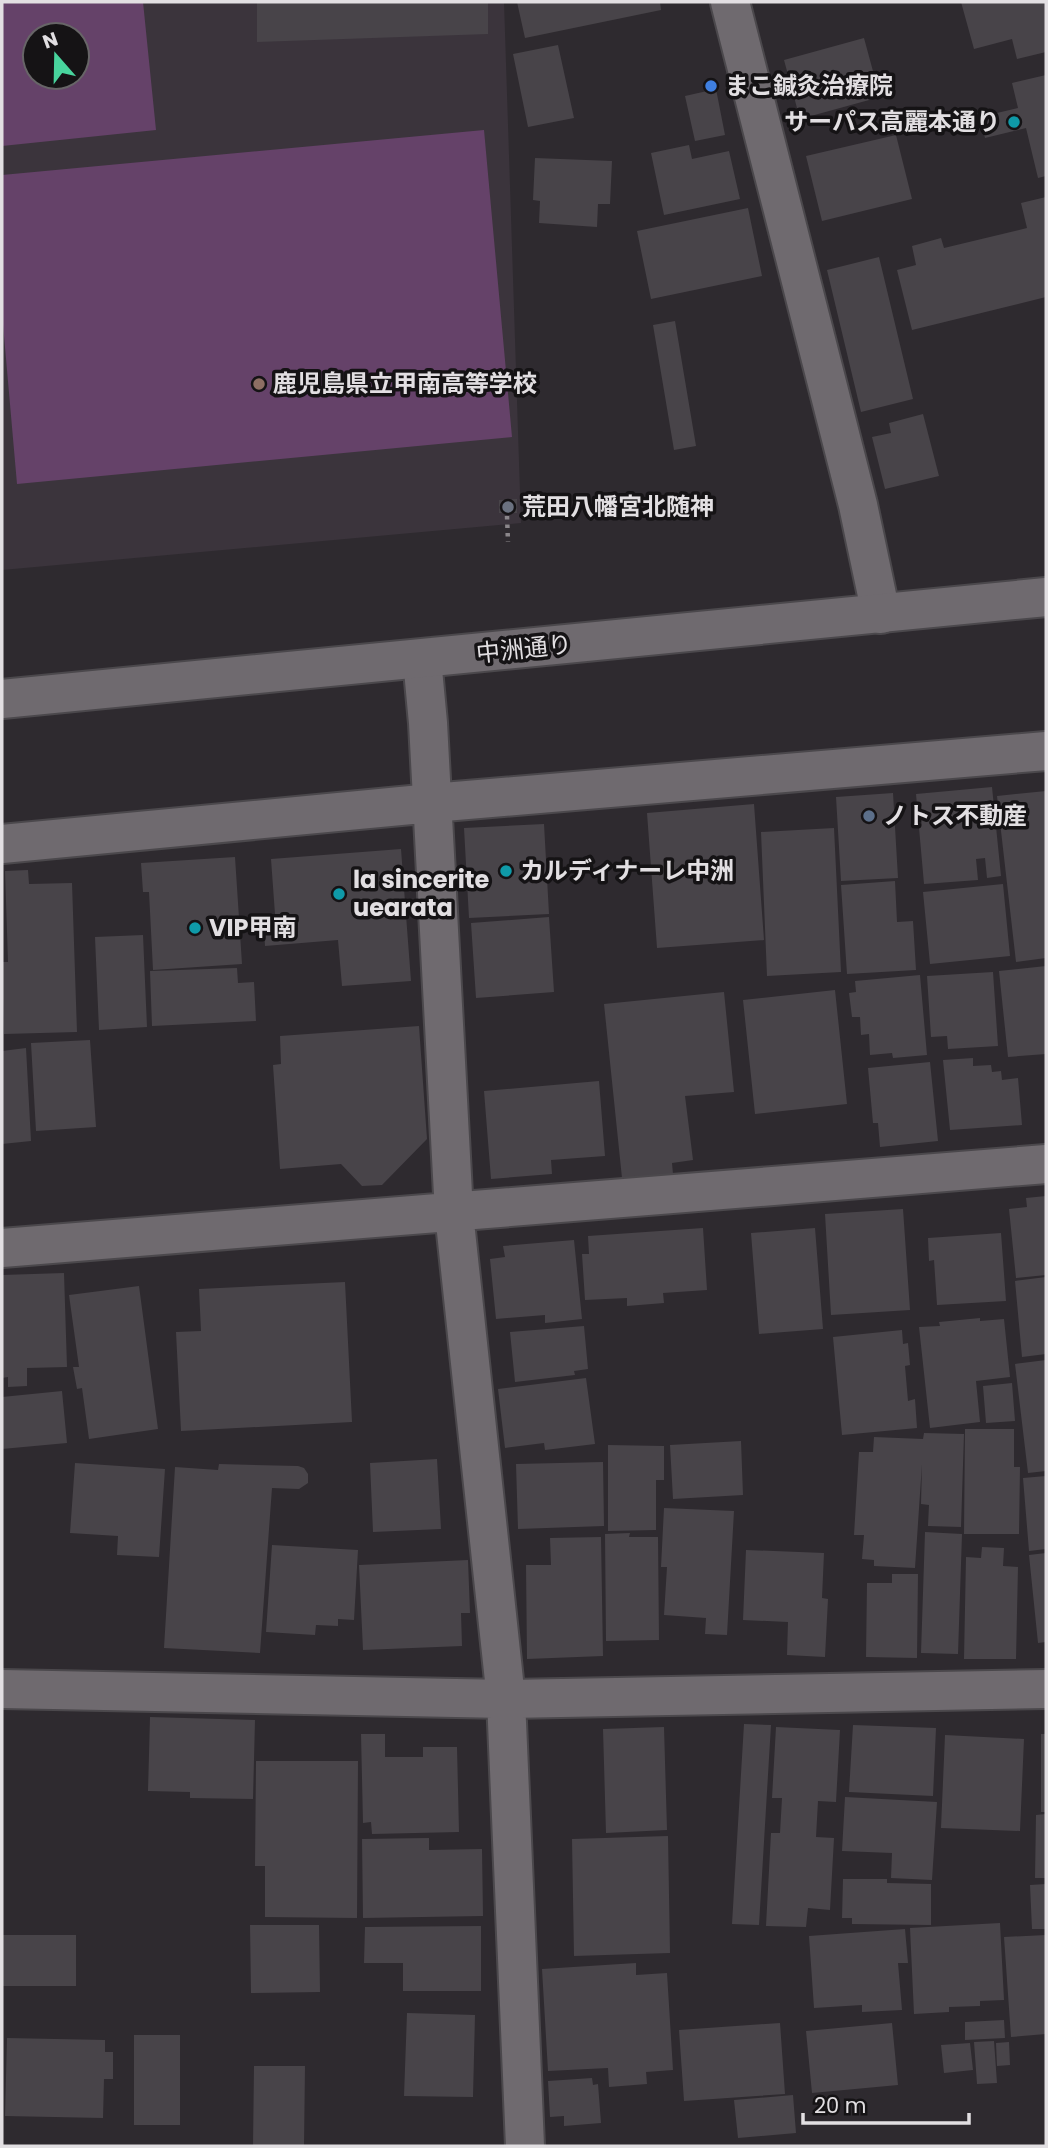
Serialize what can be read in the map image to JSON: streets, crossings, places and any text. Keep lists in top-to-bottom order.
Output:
{
  "streets": {
    "street": ["中洲通り"]
  },
  "places": [
    "まこ鍼灸治療院",
    "サーパス高麗本通り",
    "鹿児島県立甲南高等学校",
    "荒田八幡宮北随神",
    "ノトス不動産",
    "カルディナーレ中洲",
    "la sincerite uearata",
    "VIP甲南"
  ],
  "scale_bar": "20 m",
  "north": "top"
}
